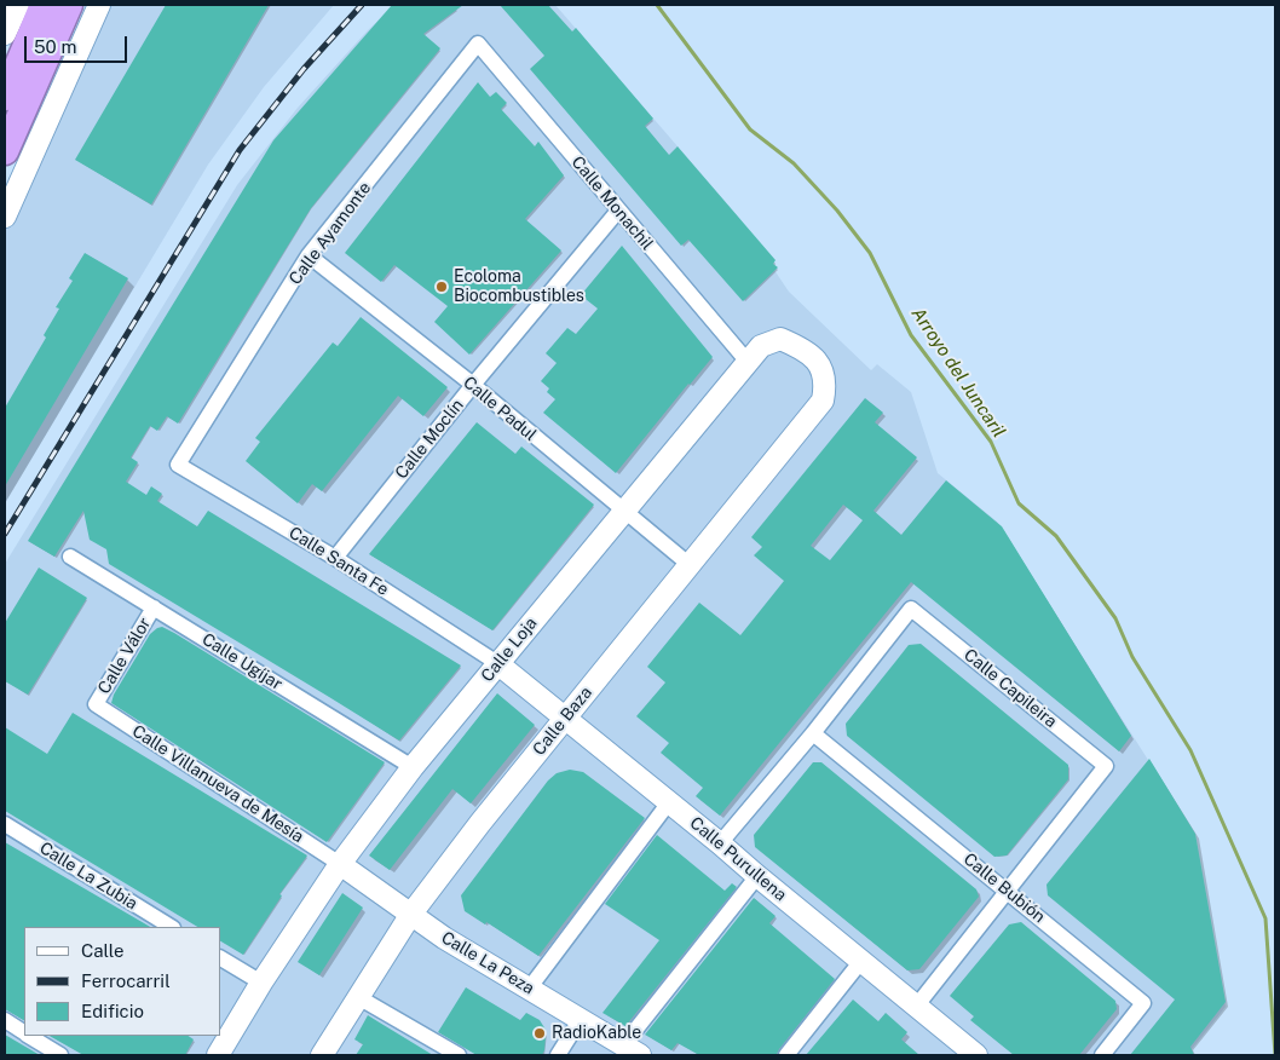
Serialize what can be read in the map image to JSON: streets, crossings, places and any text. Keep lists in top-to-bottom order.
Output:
{
  "streets": {
    "street": [
      "Calle Monachil",
      "Calle Ayamonte",
      "Calle Padul",
      "Calle Moclín",
      "Calle Santa Fe",
      "Calle Loja",
      "Calle Válor",
      "Calle Ugíjar",
      "Calle Capileira",
      "Calle Baza",
      "Calle Villanueva de Mesía",
      "Calle Purullena",
      "Calle La Zubia",
      "Calle Bubión",
      "Calle La Peza"
    ]
  },
  "crossings": [
    ["Calle Monachil", "Calle Ayamonte"],
    ["Calle Monachil", "Calle Moclín"],
    ["Calle Monachil", "Calle Loja"],
    ["Calle Ayamonte", "Calle Padul"],
    ["Calle Ayamonte", "Calle Santa Fe"],
    ["Calle Padul", "Calle Moclín"],
    ["Calle Padul", "Calle Loja"],
    ["Calle Padul", "Calle Baza"],
    ["Calle Moclín", "Calle Santa Fe"],
    ["Calle Santa Fe", "Calle Loja"],
    ["Calle Santa Fe", "Calle Purullena"],
    ["Calle Loja", "Calle Ugíjar"],
    ["Calle Loja", "Calle Baza"],
    ["Calle Loja", "Calle Villanueva de Mesía"],
    ["Calle Loja", "Calle Purullena"],
    ["Calle Loja", "Calle La Peza"],
    ["Calle Válor", "Calle Ugíjar"],
    ["Calle Válor", "Calle Villanueva de Mesía"],
    ["Calle Capileira", "Calle Purullena"],
    ["Calle Capileira", "Calle Bubión"],
    ["Calle Baza", "Calle Purullena"],
    ["Calle Baza", "Calle La Peza"],
    ["Calle Villanueva de Mesía", "Calle La Peza"]
  ],
  "water": ["Arroyo del Juncaril"],
  "places": ["Ecoloma Biocombustibles", "RadioKable"],
  "legend": ["Calle", "Ferrocarril", "Edificio"],
  "scale_bar": "50 m"
}
